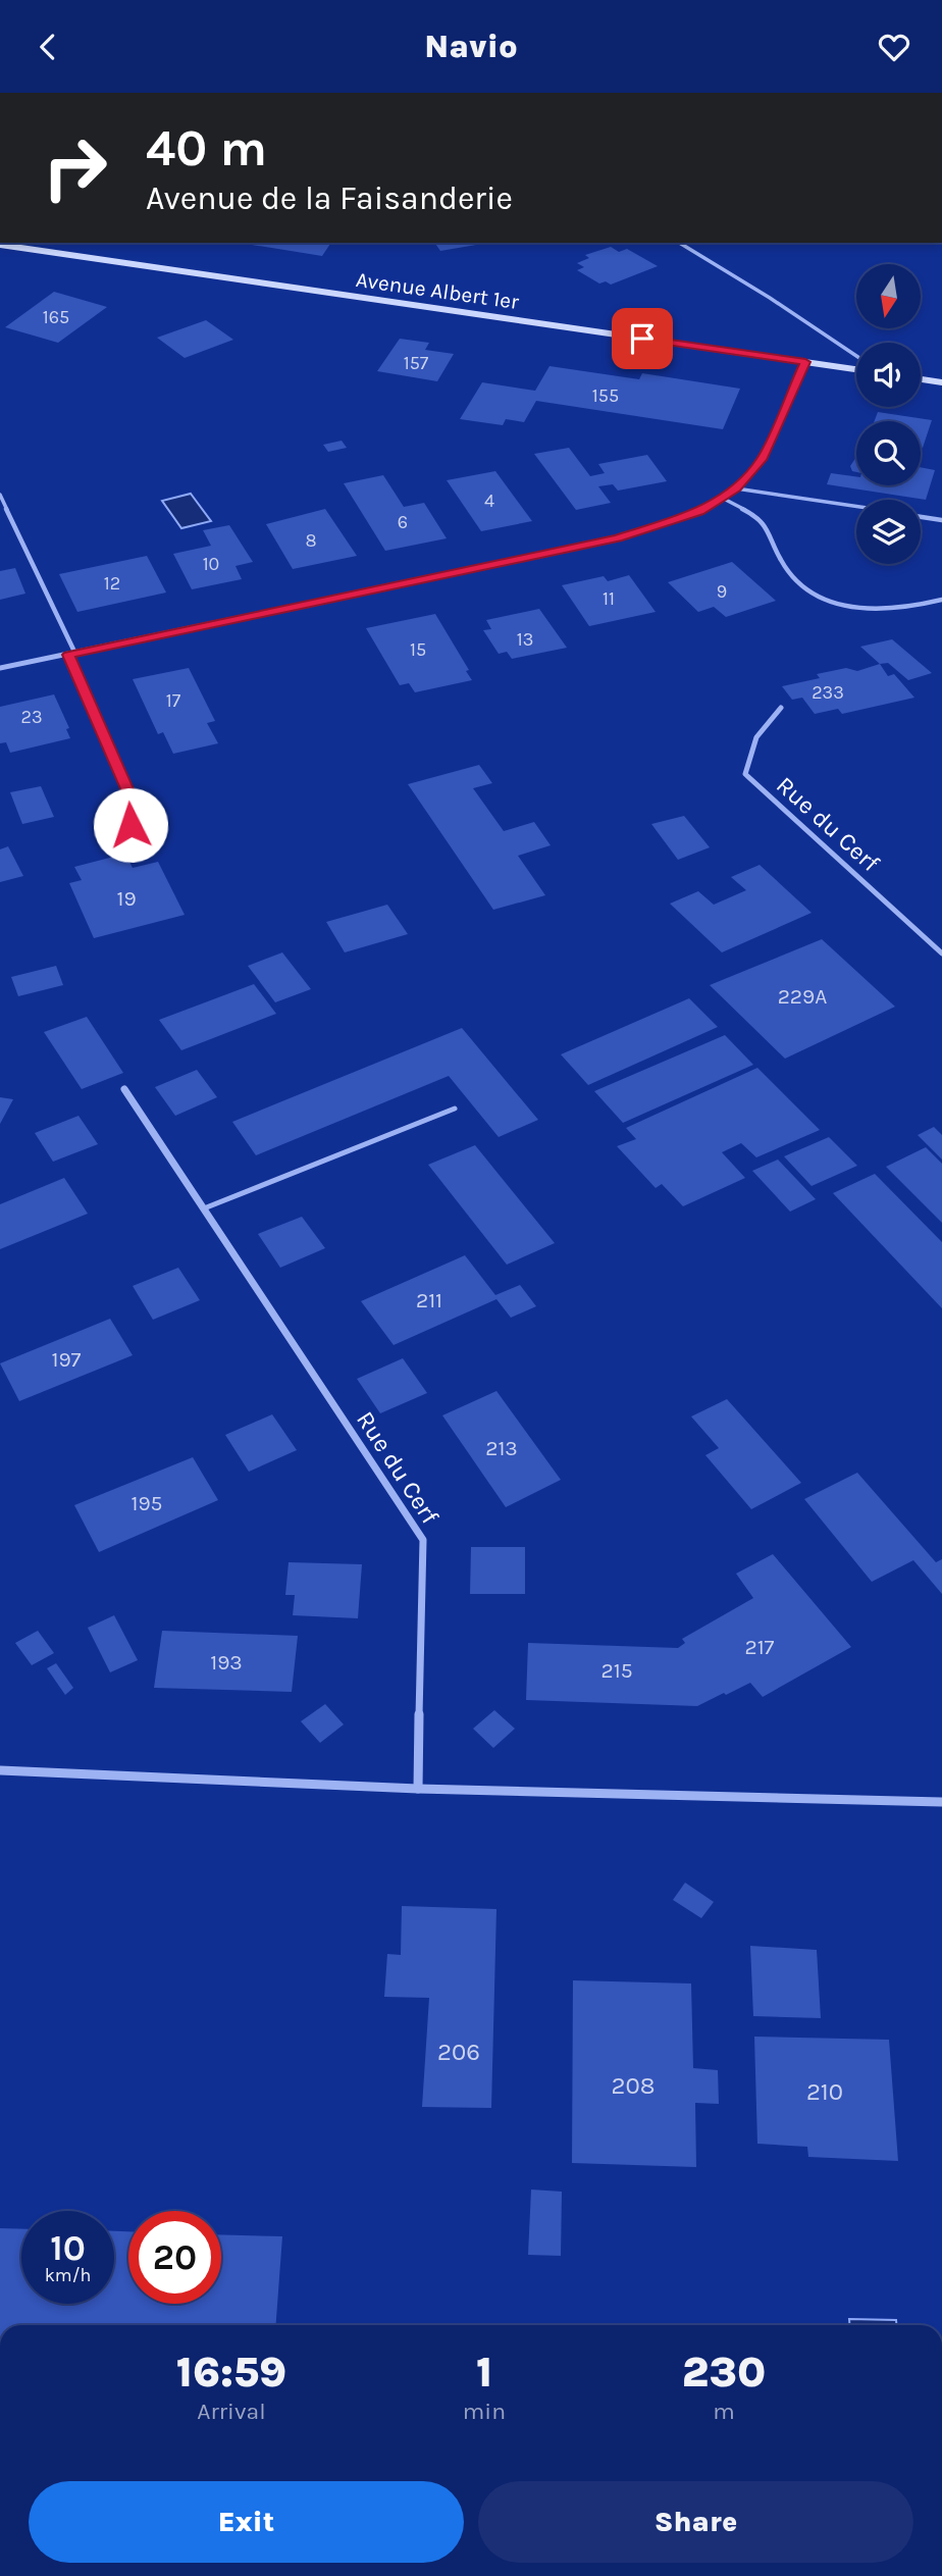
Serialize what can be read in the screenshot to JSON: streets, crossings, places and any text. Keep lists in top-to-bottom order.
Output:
{
  "streets": {
    "main road": ["Avenue Albert 1er"],
    "street": ["Rue du Cerf"]
  },
  "house_numbers": [
    "165",
    "157",
    "155",
    "4",
    "6",
    "8",
    "10",
    "12",
    "9",
    "11",
    "13",
    "15",
    "233",
    "17",
    "23",
    "19",
    "229A",
    "211",
    "197",
    "213",
    "195",
    "217",
    "193",
    "215",
    "206",
    "208",
    "210"
  ],
  "north": "bottom",
  "page": {
    "header": "Navio",
    "turn": ["40 m", "Avenue de la Faisanderie"],
    "speed": "10 km/h",
    "limit": "20",
    "eta": [
      "16:59",
      "Arrival",
      "1",
      "min",
      "230",
      "m"
    ],
    "buttons": ["Exit", "Share"]
  }
}
